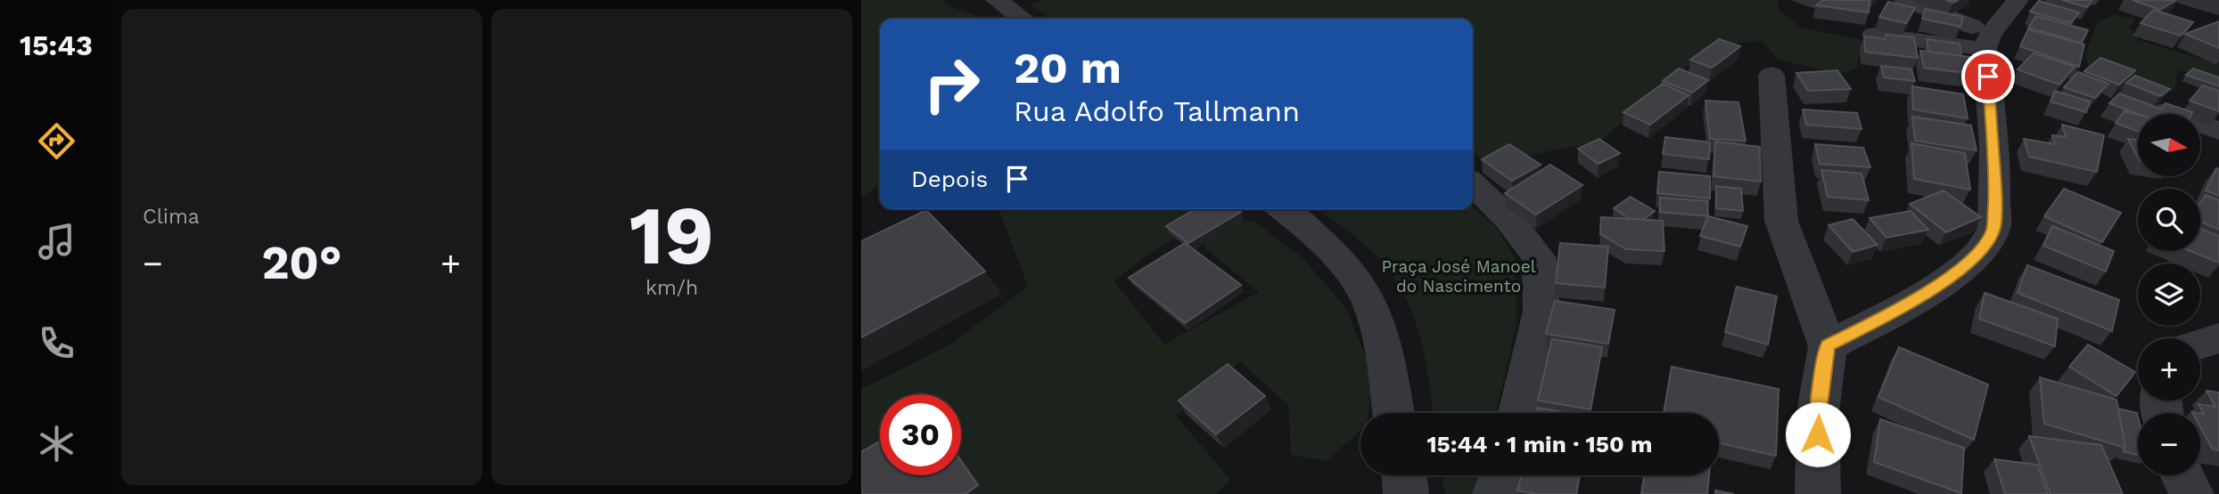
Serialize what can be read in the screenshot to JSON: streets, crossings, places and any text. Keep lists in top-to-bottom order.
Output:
{
  "parks": ["Praça José Manoel do Nascimento"],
  "north": "right",
  "page": {
    "tabs": "15:43",
    "tile": [
      "Clima",
      ["19", "km/h"]
    ],
    "turn": ["20 m", "Rua Adolfo Tallmann"],
    "map_buttons": ["+", "−"],
    "then": "Depois",
    "heat": ["−", "20°", "+"],
    "limit": "30",
    "trip": "15:44 · 1 min · 150 m"
  }
}
